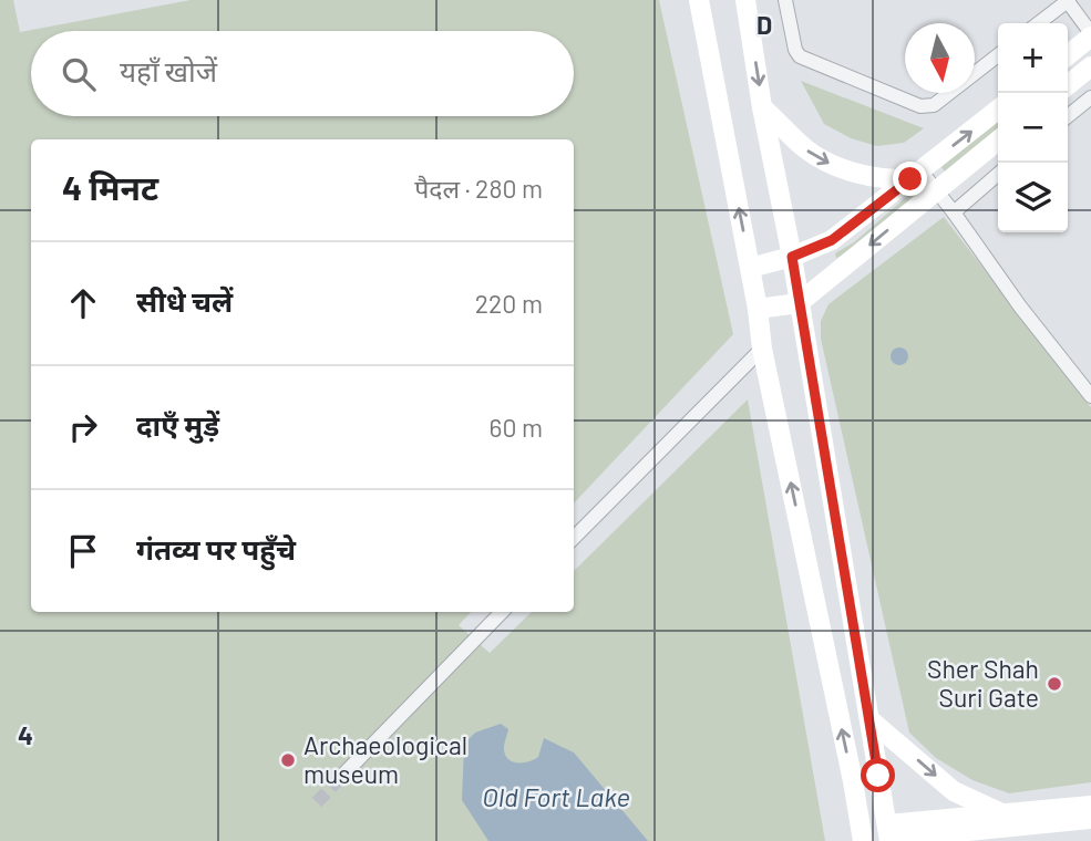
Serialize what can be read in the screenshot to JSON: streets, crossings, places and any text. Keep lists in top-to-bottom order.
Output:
{
  "water": ["Old Fort Lake"],
  "places": ["Sher Shah Suri Gate", "Archaeological museum"],
  "north": "bottom",
  "page": {
    "map_buttons": ["+", "−"],
    "search": "यहाँ खोजें",
    "heading": ["4 मिनट", "पैदल · 280 m"],
    "list": [
      ["सीधे चलें", "220 m"],
      ["दाएँ मुड़ें", "60 m"],
      "गंतव्य पर पहुँचे"
    ]
  },
  "grid": {
    "columns": ["D"],
    "rows": ["4"]
  }
}
